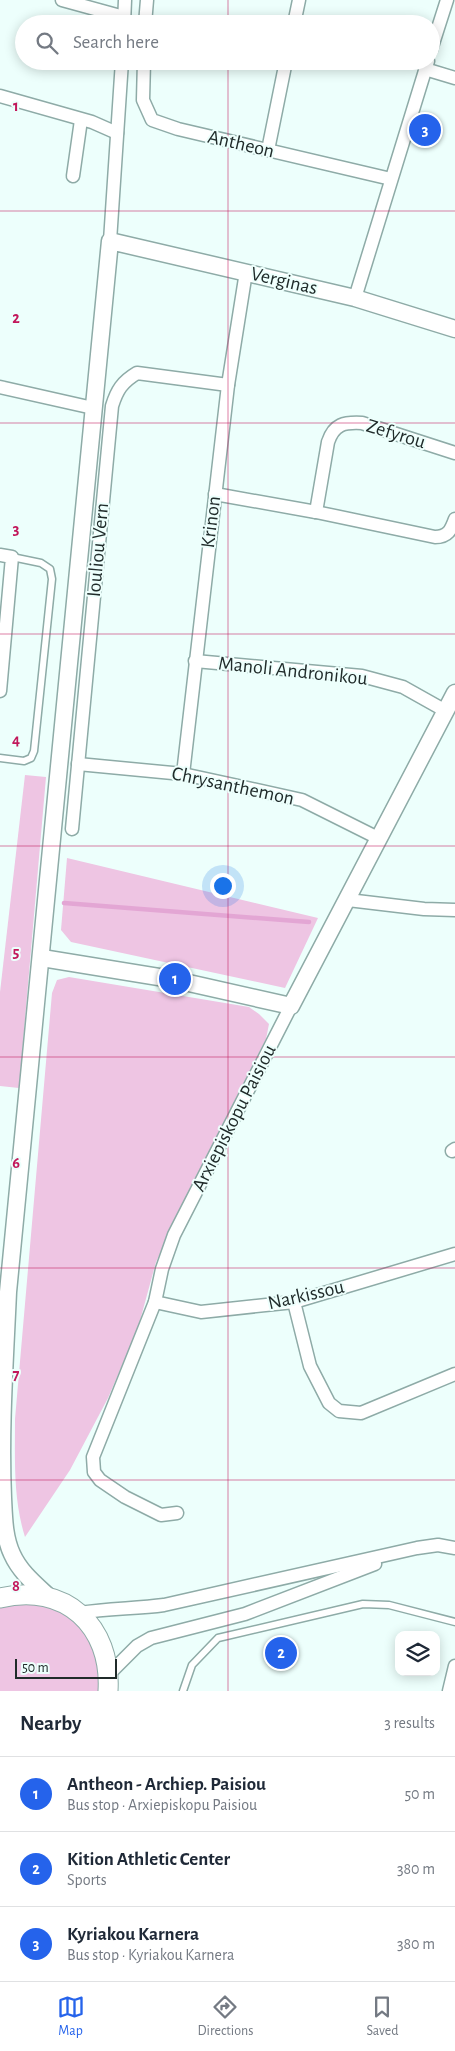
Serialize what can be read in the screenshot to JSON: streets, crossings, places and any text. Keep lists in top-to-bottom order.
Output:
{
  "streets": {
    "street": [
      "Antheon",
      "Verginas",
      "Zefyrou",
      "Krinon",
      "Iouliou Vern",
      "Manoli Andronikou",
      "Chrysanthemon",
      "Arxiepiskopu Paisiou",
      "Narkissou"
    ]
  },
  "crossings": [
    ["Verginas", "Krinon"],
    ["Krinon", "Iouliou Vern"],
    ["Krinon", "Manoli Andronikou"],
    ["Krinon", "Chrysanthemon"],
    ["Iouliou Vern", "Chrysanthemon"],
    ["Manoli Andronikou", "Arxiepiskopu Paisiou"],
    ["Chrysanthemon", "Arxiepiskopu Paisiou"],
    ["Arxiepiskopu Paisiou", "Narkissou"]
  ],
  "scale_bar": "50 m",
  "page": {
    "search": "Search here",
    "pins": ["3", "1", "2"],
    "scale": "50 m",
    "heading": ["Nearby", "3 results"],
    "list": [
      {
        "mark": "1",
        "name": "Antheon - Archiep. Paisiou",
        "note": "Bus stop · Arxiepiskopu Paisiou",
        "value": "50 m"
      },
      {
        "mark": "2",
        "name": "Kition Athletic Center",
        "note": "Sports",
        "value": "380 m"
      },
      {
        "mark": "3",
        "name": "Kyriakou Karnera",
        "note": "Bus stop · Kyriakou Karnera",
        "value": "380 m"
      }
    ],
    "nav": ["Map", "Directions", "Saved"]
  },
  "grid": {
    "rows": [
      "1",
      "2",
      "3",
      "4",
      "5",
      "6",
      "7",
      "8"
    ]
  }
}
